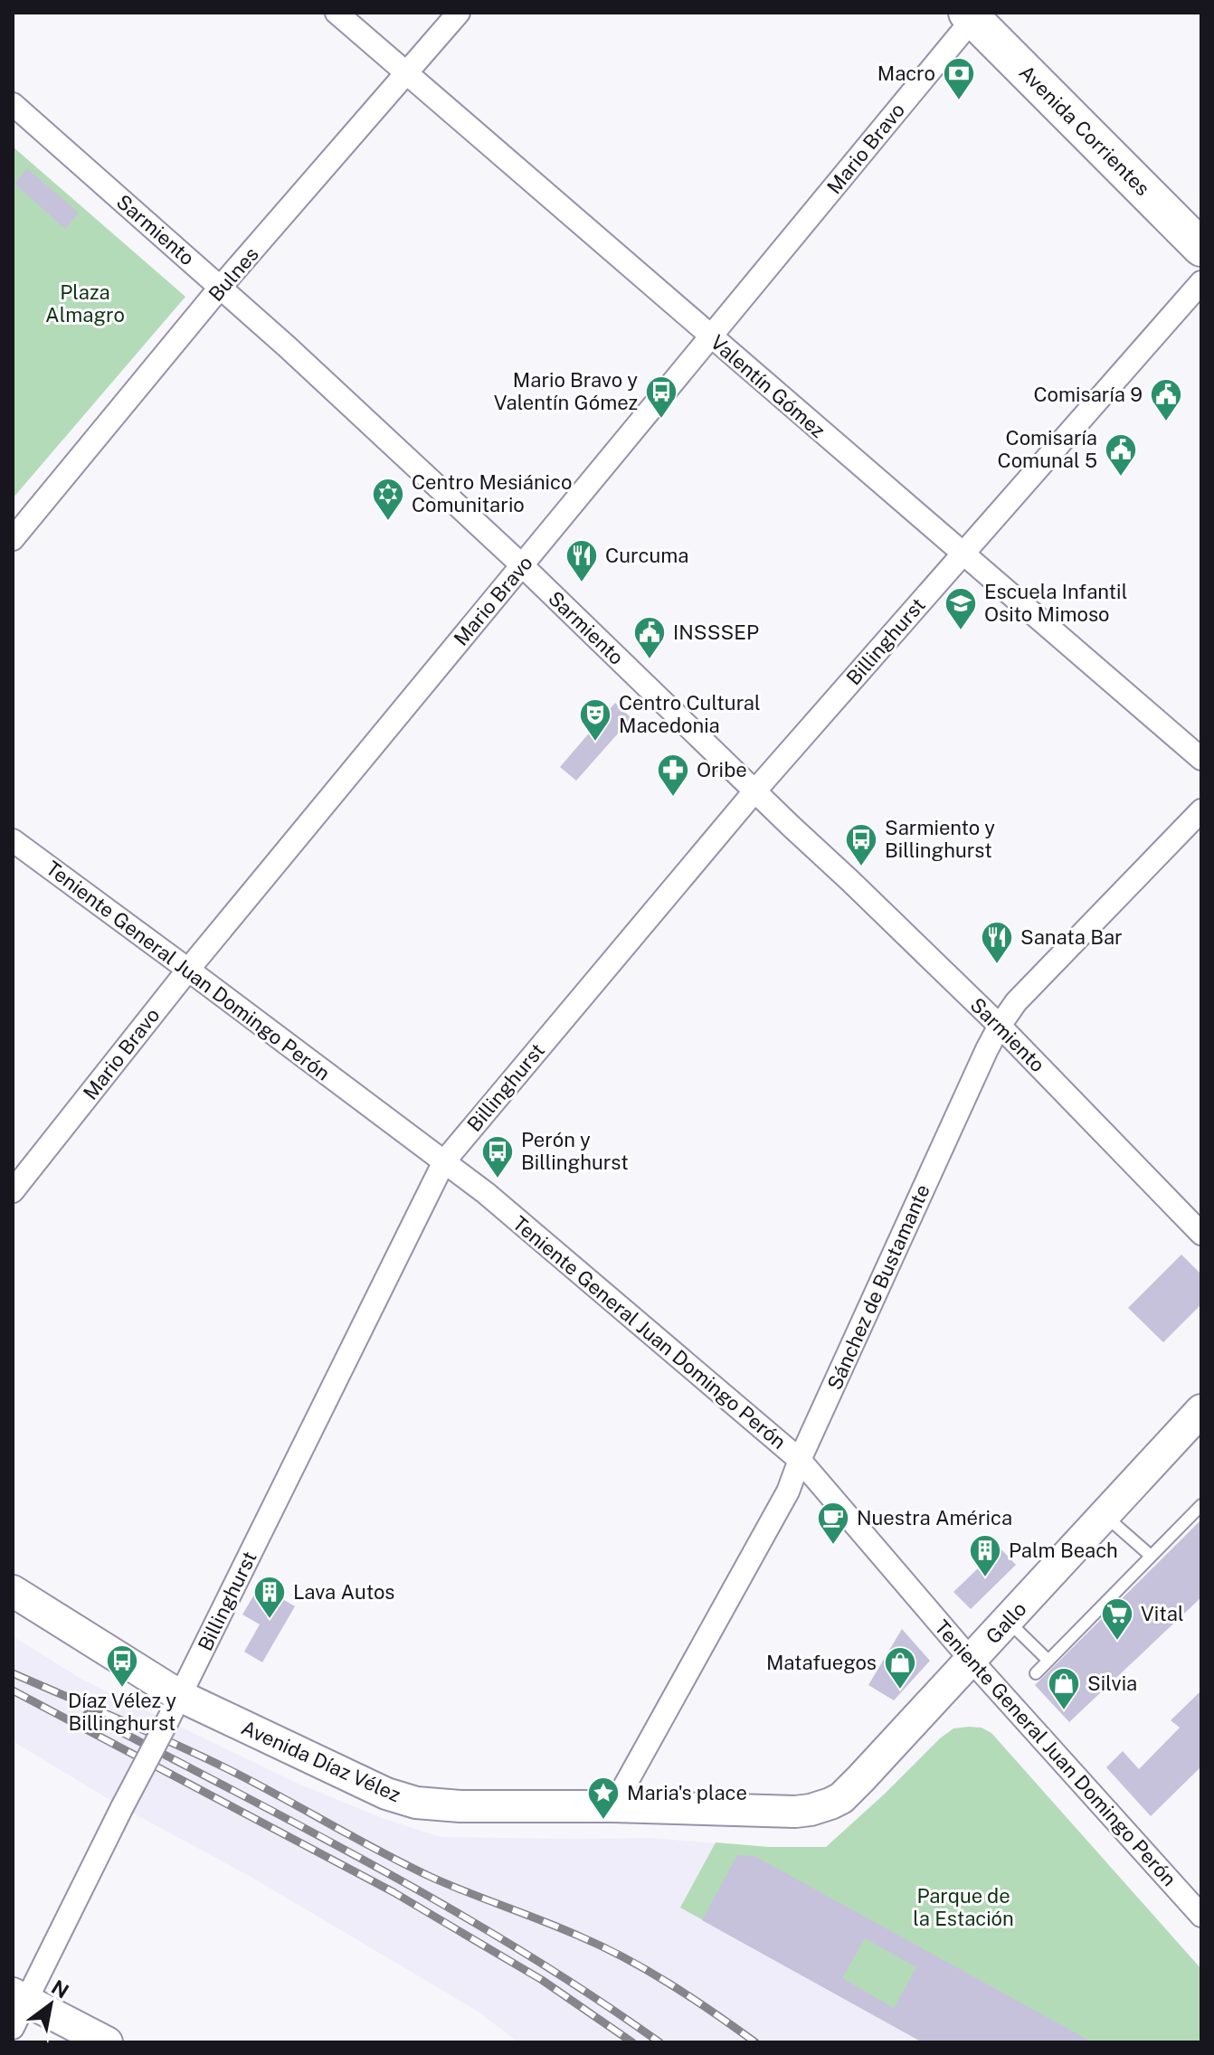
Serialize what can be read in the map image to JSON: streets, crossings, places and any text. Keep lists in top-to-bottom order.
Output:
{
  "streets": {
    "main road": ["Avenida Corrientes", "Gallo", "Avenida Díaz Vélez"],
    "street": [
      "Mario Bravo",
      "Sarmiento",
      "Bulnes",
      "Valentín Gómez",
      "Billinghurst",
      "Teniente General Juan Domingo Perón",
      "Sánchez de Bustamante"
    ]
  },
  "crossings": [
    ["Avenida Corrientes", "Mario Bravo"],
    ["Mario Bravo", "Sarmiento"],
    ["Mario Bravo", "Valentín Gómez"],
    ["Mario Bravo", "Teniente General Juan Domingo Perón"],
    ["Sarmiento", "Bulnes"],
    ["Sarmiento", "Billinghurst"],
    ["Sarmiento", "Sánchez de Bustamante"],
    ["Bulnes", "Valentín Gómez"],
    ["Valentín Gómez", "Billinghurst"],
    ["Billinghurst", "Teniente General Juan Domingo Perón"],
    ["Billinghurst", "Avenida Díaz Vélez"],
    ["Teniente General Juan Domingo Perón", "Sánchez de Bustamante"],
    ["Teniente General Juan Domingo Perón", "Gallo"],
    ["Sánchez de Bustamante", "Avenida Díaz Vélez"],
    ["Gallo", "Avenida Díaz Vélez"]
  ],
  "parks": ["Plaza Almagro", "Parque de la Estación"],
  "places": {
    "bank": ["Macro"],
    "bus stop": [
      "Mario Bravo y Valentín Gómez",
      "Sarmiento y Billinghurst",
      "Perón y Billinghurst",
      "Díaz Vélez y Billinghurst"
    ],
    "public building": ["Comisaría 9", "Comisaría Comunal 5", "INSSSEP"],
    "synagogue": ["Centro Mesiánico Comunitario"],
    "restaurant": ["Curcuma", "Sanata Bar"],
    "school or university": ["Escuela Infantil Osito Mimoso"],
    "theatre": ["Centro Cultural Macedonia"],
    "pharmacy": ["Oribe"],
    "cafe": ["Nuestra América"],
    "building": ["Palm Beach", "Lava Autos"],
    "supermarket": ["Vital"],
    "shop": ["Matafuegos", "Silvia"],
    "place": ["Maria's place"]
  },
  "north": "top right"
}
